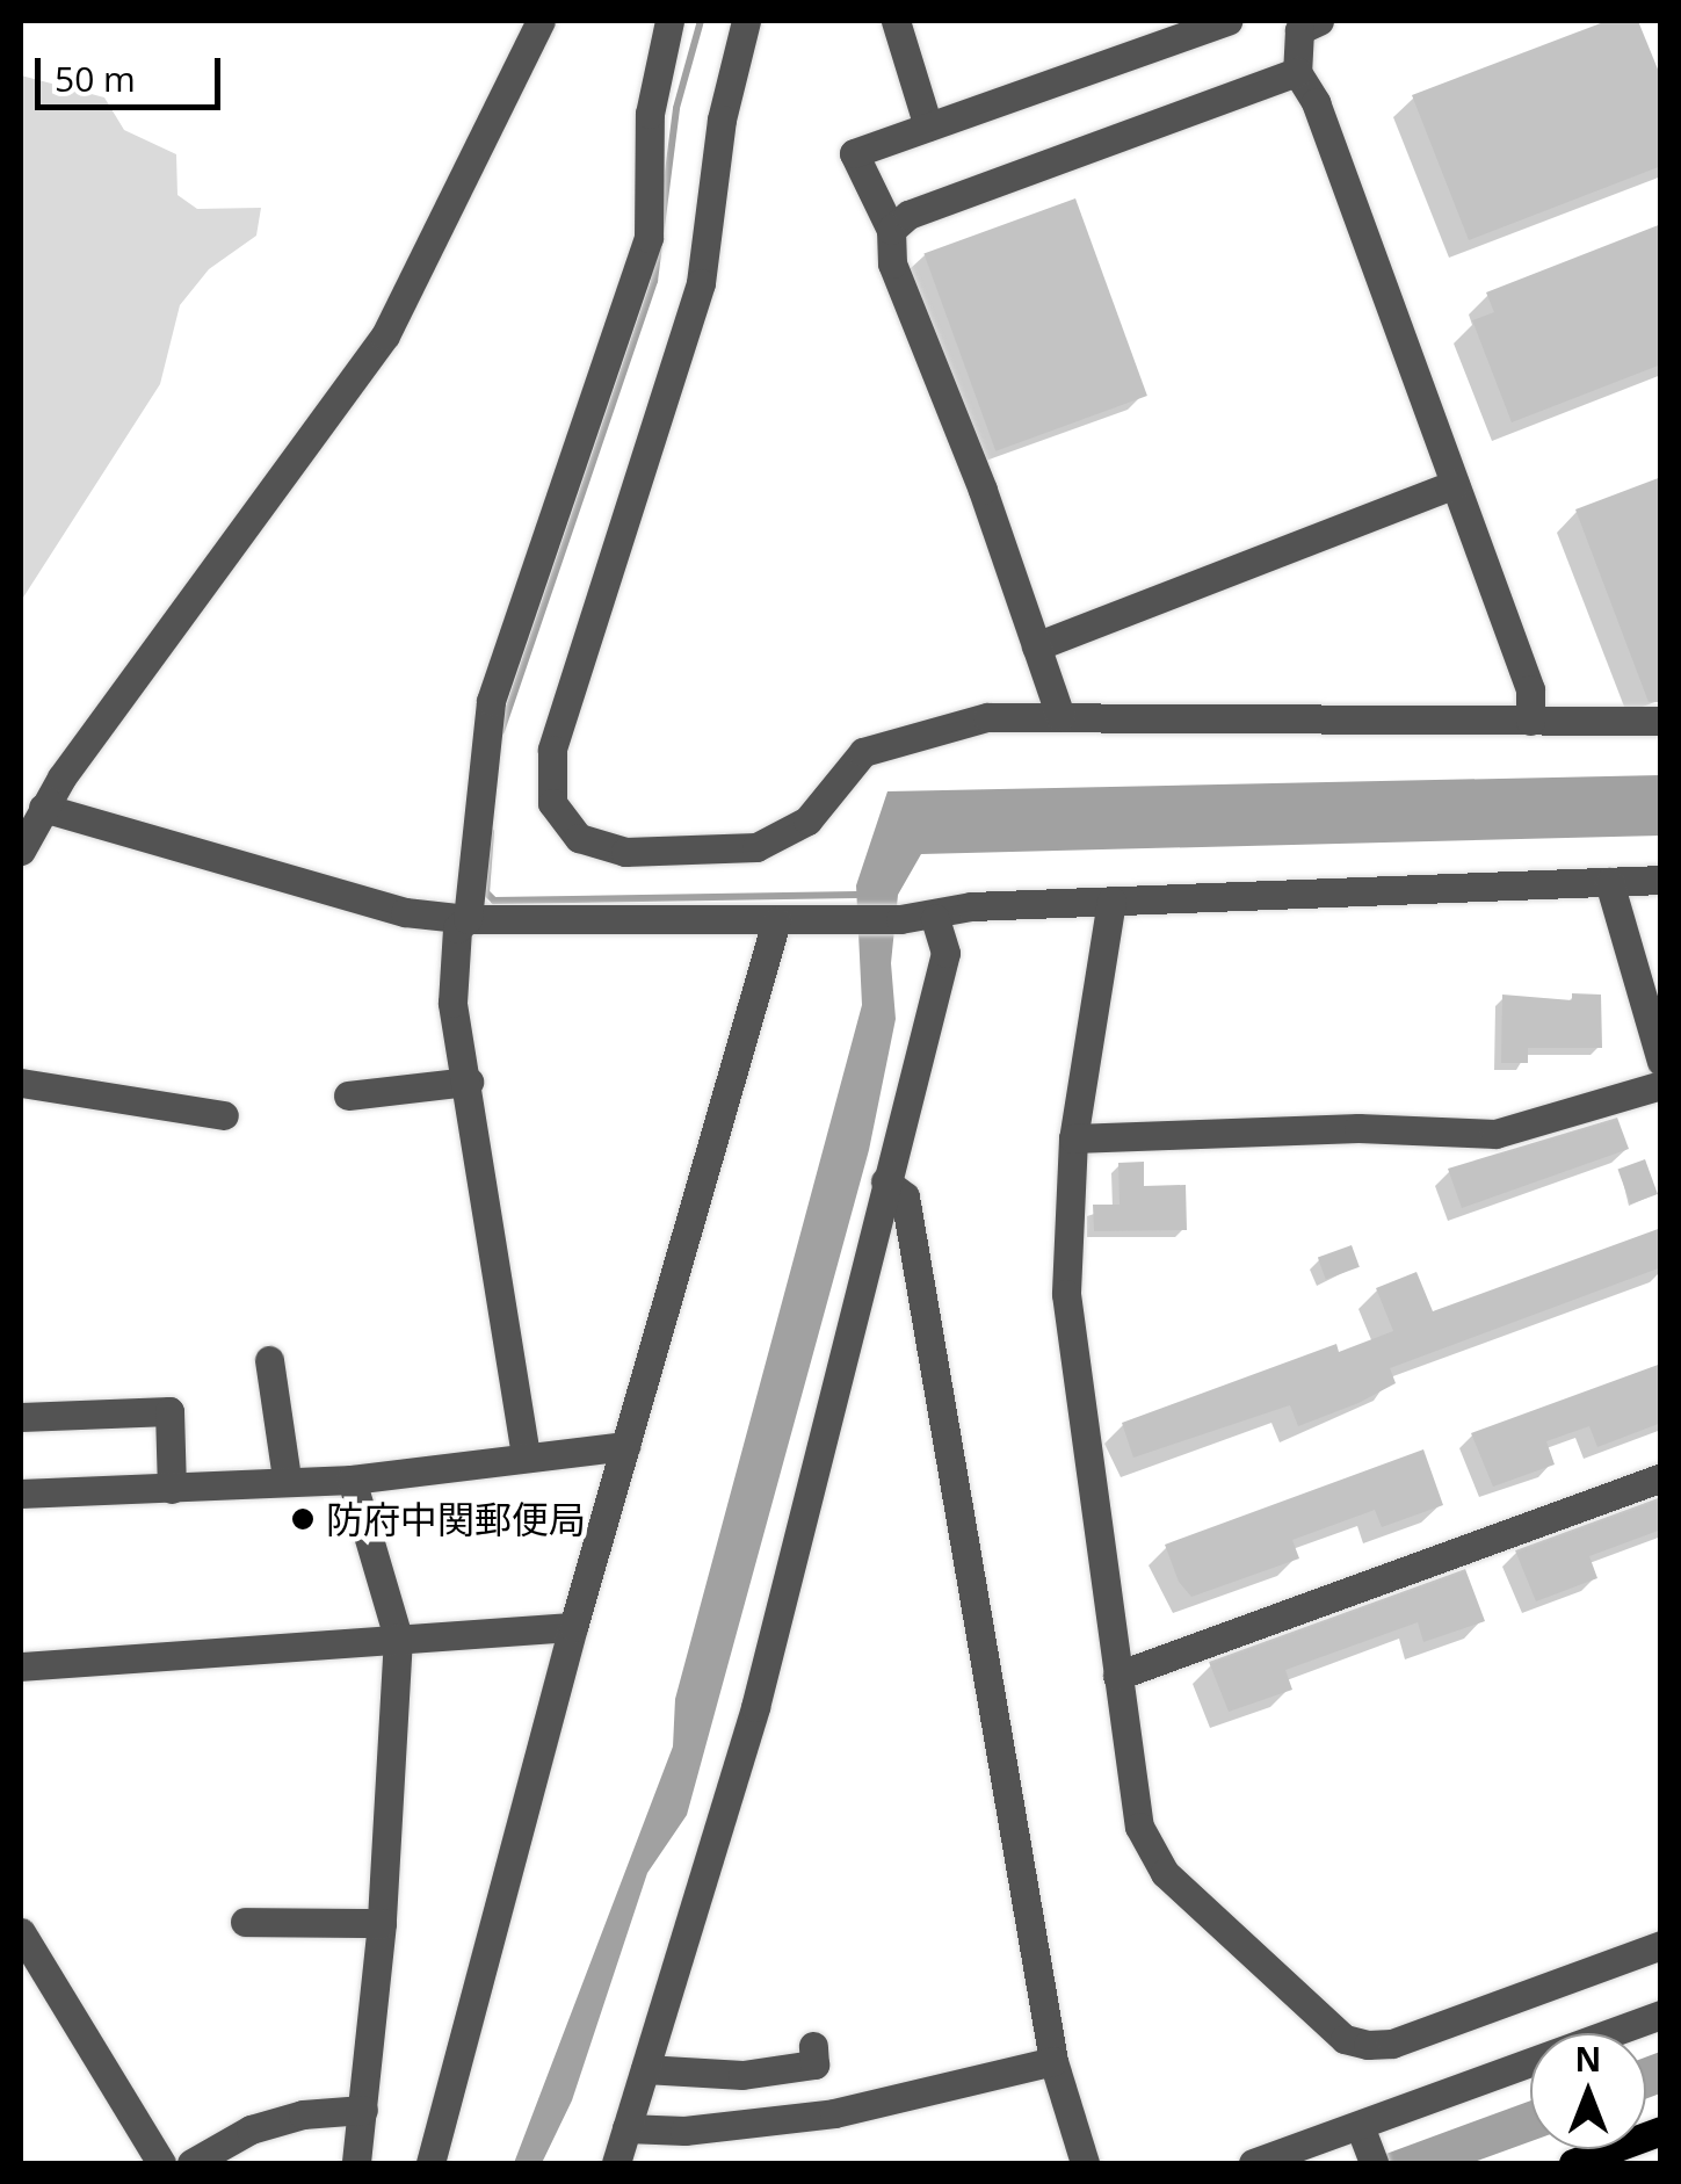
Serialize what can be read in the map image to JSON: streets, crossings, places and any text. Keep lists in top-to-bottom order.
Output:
{
  "places": ["防府中関郵便局"],
  "scale_bar": "50 m",
  "north": "top"
}
